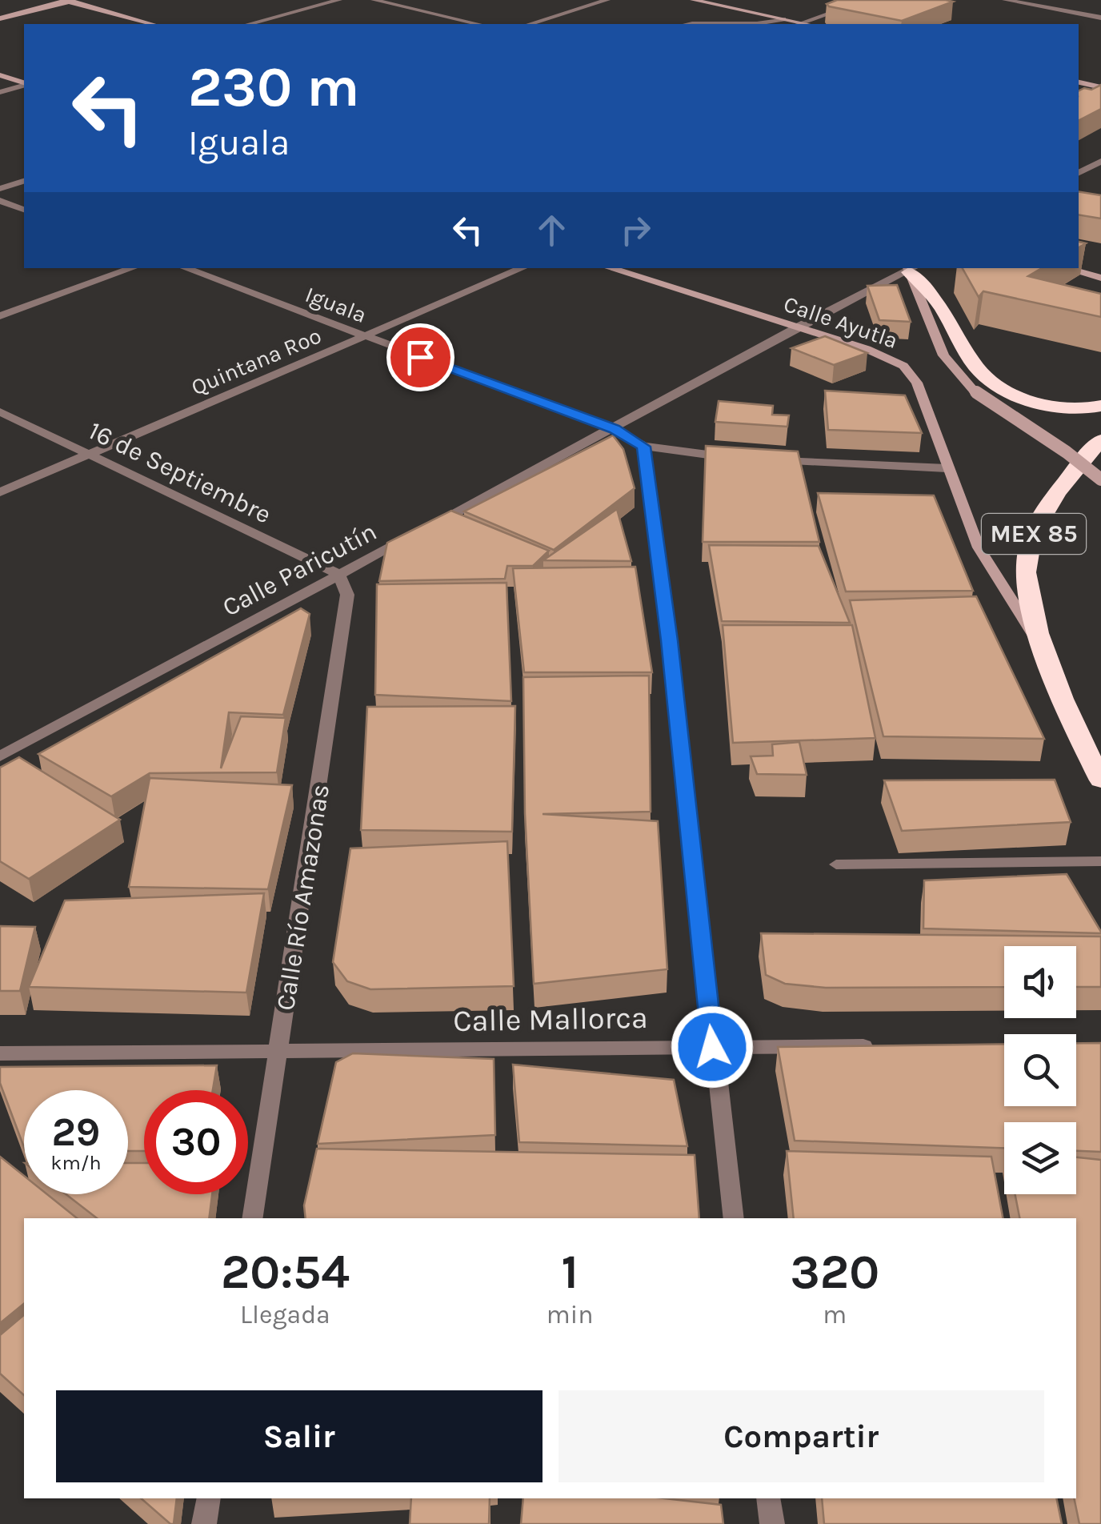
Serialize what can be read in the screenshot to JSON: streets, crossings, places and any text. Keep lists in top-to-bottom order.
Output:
{
  "streets": {
    "highway": ["MEX 85"],
    "main road": ["Calle Ayutla"],
    "street": [
      "Iguala",
      "Quintana Roo",
      "16 de Septiembre",
      "Calle Paricutín",
      "Calle Río Amazonas",
      "Calle Mallorca"
    ]
  },
  "crossings": [
    ["Iguala", "Quintana Roo"],
    ["Iguala", "Calle Paricutín"],
    ["Calle Ayutla", "MEX 85"],
    ["Calle Ayutla", "Calle Paricutín"],
    ["Quintana Roo", "16 de Septiembre"],
    ["16 de Septiembre", "Calle Paricutín"],
    ["16 de Septiembre", "Calle Río Amazonas"],
    ["Calle Paricutín", "Calle Río Amazonas"],
    ["Calle Río Amazonas", "Calle Mallorca"]
  ],
  "page": {
    "turn": ["230 m", "Iguala"],
    "speed": "29 km/h",
    "limit": "30",
    "eta": [
      "20:54",
      "Llegada",
      "1",
      "min",
      "320",
      "m"
    ],
    "buttons": ["Salir", "Compartir"]
  }
}
